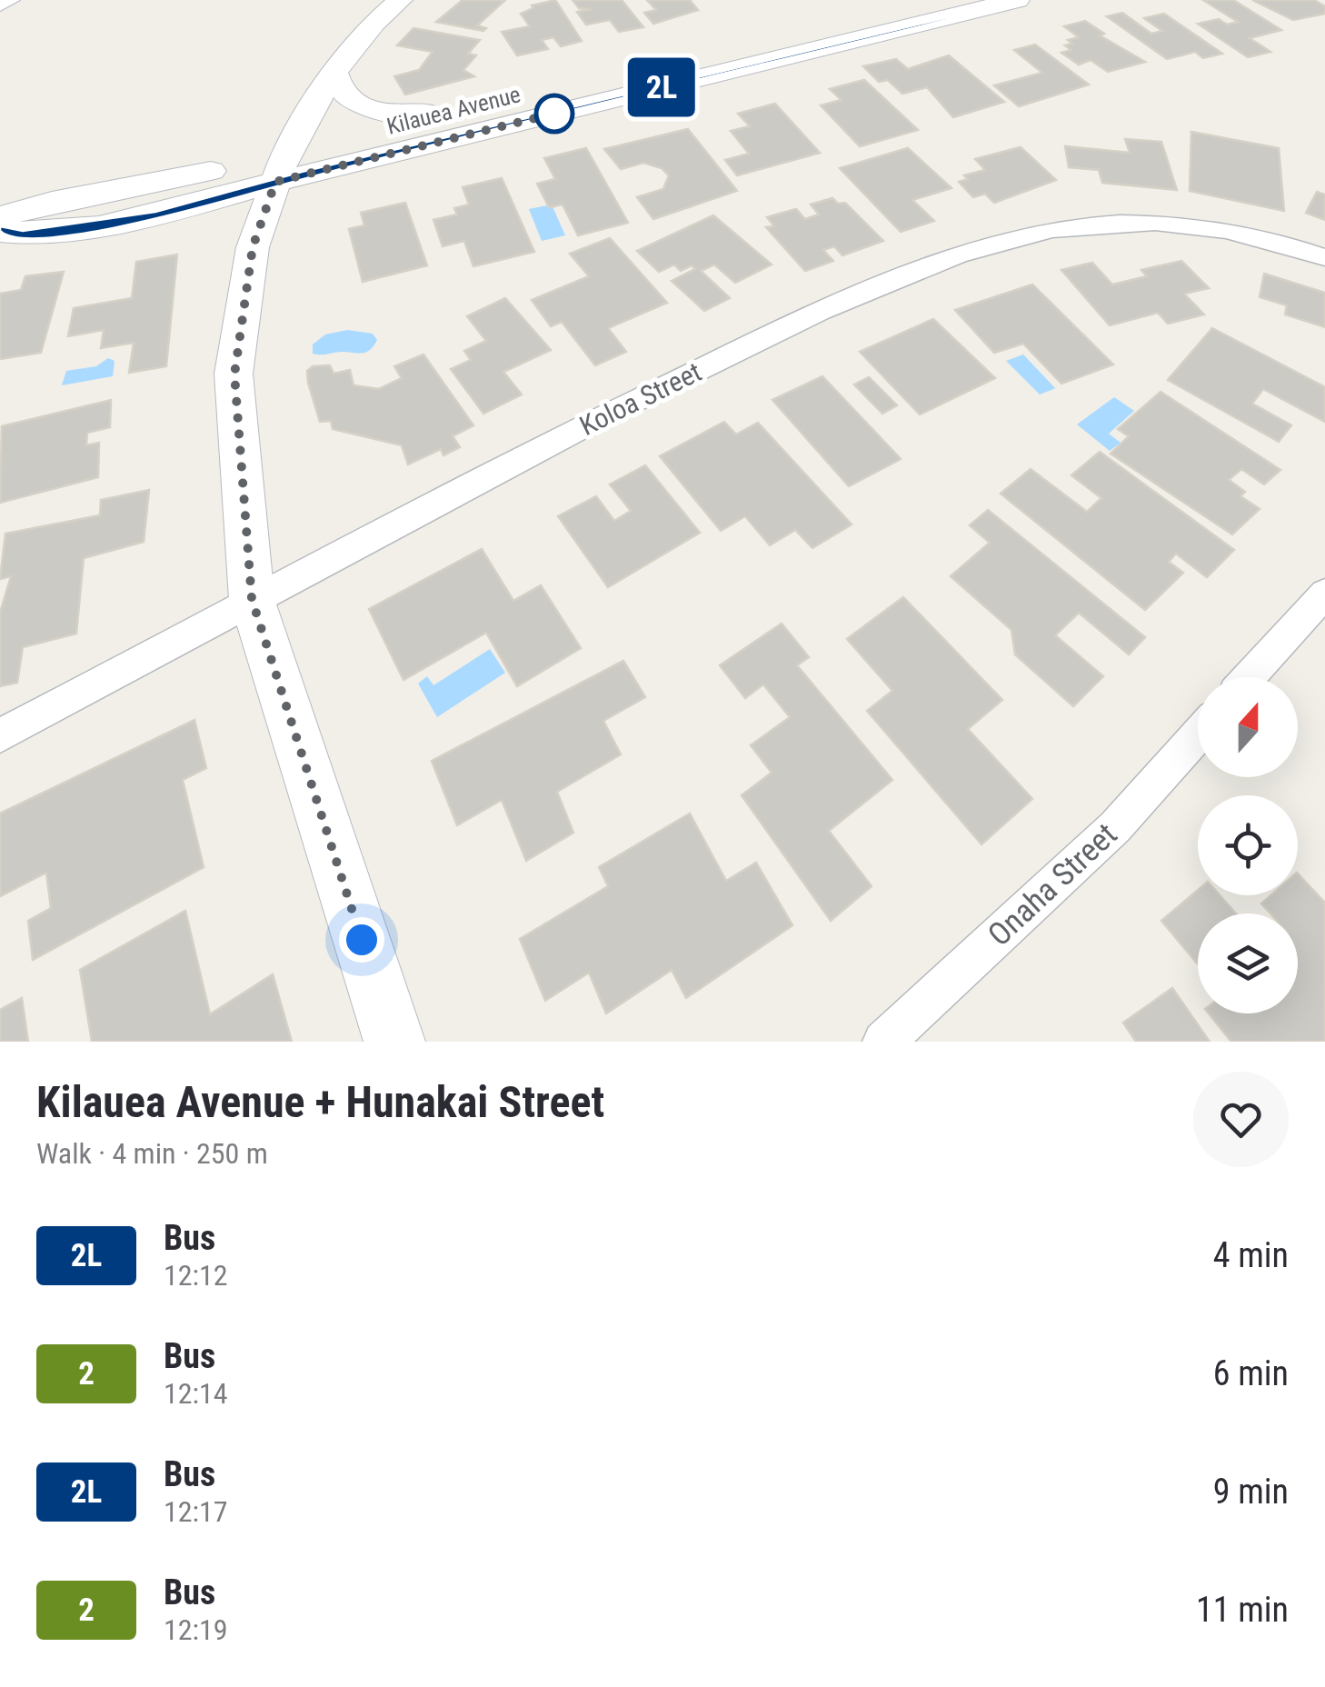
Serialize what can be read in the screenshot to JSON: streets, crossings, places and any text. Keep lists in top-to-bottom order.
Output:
{
  "streets": {
    "street": ["Kilauea Avenue", "Koloa Street", "Onaha Street"]
  },
  "lines": ["bus line 2L"],
  "north": "top",
  "page": {
    "on_map": "2L",
    "heading": ["Kilauea Avenue + Hunakai Street", "Walk · 4 min · 250 m"],
    "list": [
      {
        "mark": "2L",
        "name": "Bus",
        "note": "12:12",
        "value": "4 min"
      },
      {
        "mark": "2",
        "name": "Bus",
        "note": "12:14",
        "value": "6 min"
      },
      {
        "mark": "2L",
        "name": "Bus",
        "note": "12:17",
        "value": "9 min"
      },
      {
        "mark": "2",
        "name": "Bus",
        "note": "12:19",
        "value": "11 min"
      }
    ]
  }
}
